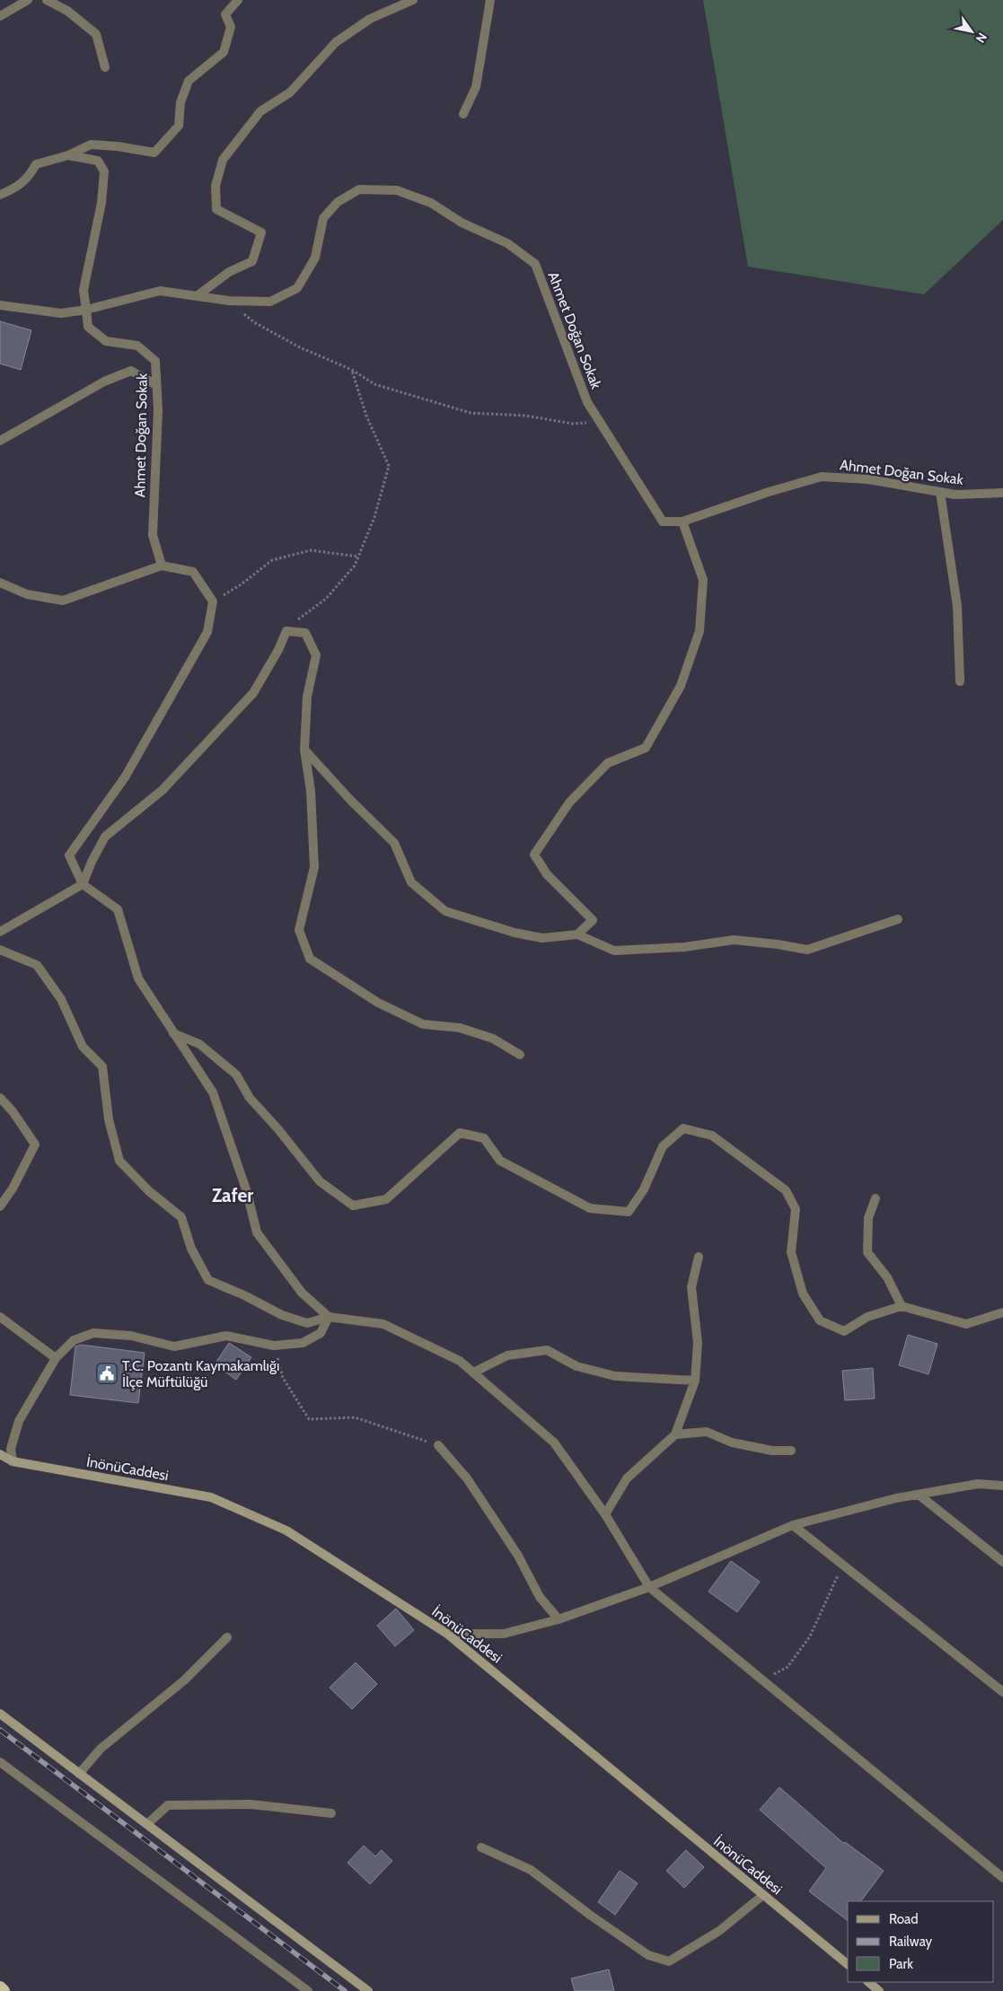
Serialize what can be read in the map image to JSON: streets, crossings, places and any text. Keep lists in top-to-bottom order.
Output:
{
  "streets": {
    "main road": ["İnönüCaddesi"],
    "street": ["Ahmet Doğan Sokak"]
  },
  "districts": ["Zafer"],
  "places": {
    "public building": ["T.C. Pozantı Kaymakamlığı İlçe Müftülüğü"]
  },
  "legend": ["Road", "Railway", "Park"],
  "north": "bottom right"
}
